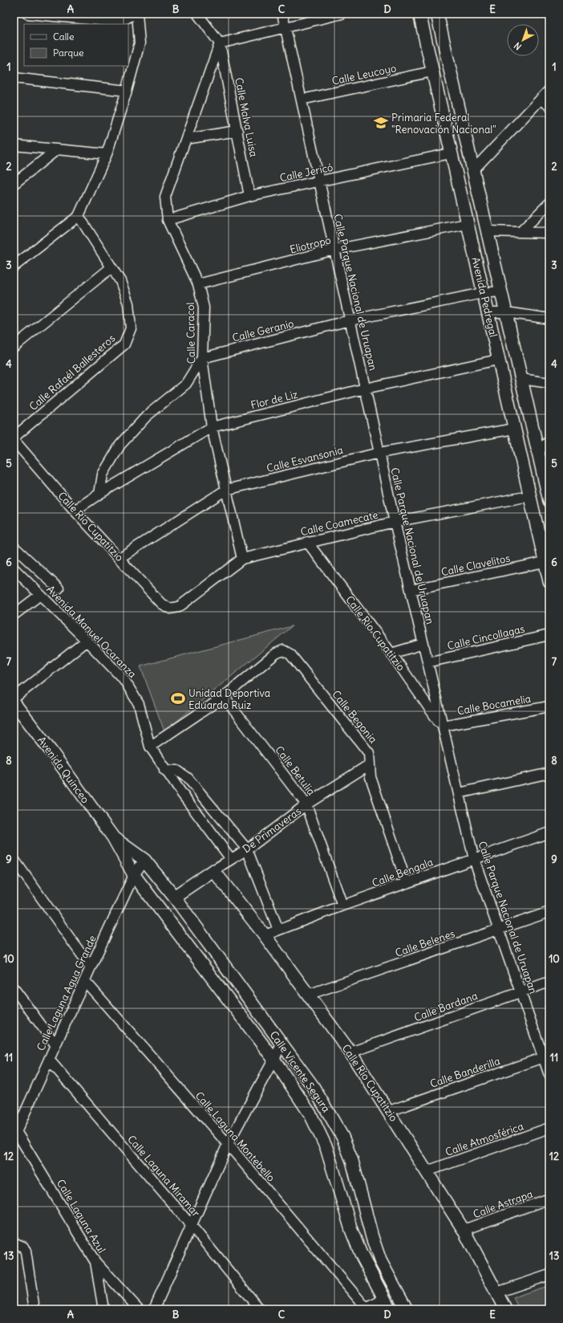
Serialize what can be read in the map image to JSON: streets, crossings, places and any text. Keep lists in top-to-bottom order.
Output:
{
  "streets": {
    "street": [
      "Calle Leucoyo",
      "Calle Malva Luisa",
      "Calle Jericó",
      "Eliotropo",
      "Calle Parque Nacional de Uruapan",
      "Avenida Pedregal",
      "Calle Geranio",
      "Calle Caracol",
      "Calle Rafaél Ballesteros",
      "Flor de Liz",
      "Calle Esvansonia",
      "Calle Coamecate",
      "Calle Río Cupatitzio",
      "Calle Clavelitos",
      "Avenida Manuel Ocaranza",
      "Calle Cincollagas",
      "Calle Bocamelia",
      "Calle Begonia",
      "Avenida Quinceo",
      "Calle Betulia",
      "De Primaveras",
      "Calle Bengala",
      "Calle Belenes",
      "Calle Laguna Agua Grande",
      "Calle Bardana",
      "Calle Vicente Segura",
      "Calle Banderilla",
      "Calle Laguna Montebello",
      "Calle Atmosférica",
      "Calle Laguna Miramar",
      "Calle Astrapa",
      "Calle Laguna Azul"
    ]
  },
  "crossings": [
    ["Calle Leucoyo", "Calle Parque Nacional de Uruapan"],
    ["Calle Leucoyo", "Avenida Pedregal"],
    ["Calle Malva Luisa", "Calle Jericó"],
    ["Calle Malva Luisa", "Calle Caracol"],
    ["Calle Jericó", "Calle Parque Nacional de Uruapan"],
    ["Calle Jericó", "Avenida Pedregal"],
    ["Calle Jericó", "Calle Caracol"],
    ["Eliotropo", "Calle Parque Nacional de Uruapan"],
    ["Eliotropo", "Avenida Pedregal"],
    ["Eliotropo", "Calle Caracol"],
    ["Calle Parque Nacional de Uruapan", "Calle Geranio"],
    ["Calle Parque Nacional de Uruapan", "Flor de Liz"],
    ["Calle Parque Nacional de Uruapan", "Calle Esvansonia"],
    ["Calle Parque Nacional de Uruapan", "Calle Coamecate"],
    ["Calle Parque Nacional de Uruapan", "Calle Río Cupatitzio"],
    ["Calle Parque Nacional de Uruapan", "Calle Clavelitos"],
    ["Calle Parque Nacional de Uruapan", "Calle Cincollagas"],
    ["Calle Parque Nacional de Uruapan", "Calle Bocamelia"],
    ["Calle Parque Nacional de Uruapan", "Calle Bengala"],
    ["Calle Parque Nacional de Uruapan", "Calle Belenes"],
    ["Calle Parque Nacional de Uruapan", "Calle Bardana"],
    ["Calle Parque Nacional de Uruapan", "Calle Banderilla"],
    ["Avenida Pedregal", "Calle Geranio"],
    ["Avenida Pedregal", "Flor de Liz"],
    ["Avenida Pedregal", "Calle Esvansonia"],
    ["Avenida Pedregal", "Calle Coamecate"],
    ["Avenida Pedregal", "Calle Clavelitos"],
    ["Calle Geranio", "Calle Caracol"],
    ["Calle Caracol", "Flor de Liz"],
    ["Calle Caracol", "Calle Esvansonia"],
    ["Calle Caracol", "Calle Coamecate"],
    ["Flor de Liz", "Calle Río Cupatitzio"],
    ["Calle Esvansonia", "Calle Río Cupatitzio"],
    ["Calle Coamecate", "Calle Río Cupatitzio"],
    ["Calle Río Cupatitzio", "Calle Bocamelia"],
    ["Calle Río Cupatitzio", "De Primaveras"],
    ["Calle Río Cupatitzio", "Calle Bengala"],
    ["Calle Río Cupatitzio", "Calle Belenes"],
    ["Calle Río Cupatitzio", "Calle Bardana"],
    ["Calle Río Cupatitzio", "Calle Banderilla"],
    ["Calle Río Cupatitzio", "Calle Atmosférica"],
    ["Calle Río Cupatitzio", "Calle Astrapa"],
    ["Avenida Manuel Ocaranza", "De Primaveras"],
    ["Calle Begonia", "Calle Betulia"],
    ["Calle Begonia", "De Primaveras"],
    ["Calle Begonia", "Calle Bengala"],
    ["Avenida Quinceo", "Calle Laguna Agua Grande"],
    ["Avenida Quinceo", "Calle Vicente Segura"],
    ["Calle Betulia", "De Primaveras"],
    ["Calle Betulia", "Calle Bengala"],
    ["De Primaveras", "Calle Vicente Segura"],
    ["Calle Laguna Agua Grande", "Calle Vicente Segura"],
    ["Calle Laguna Agua Grande", "Calle Laguna Montebello"],
    ["Calle Laguna Agua Grande", "Calle Laguna Miramar"],
    ["Calle Laguna Agua Grande", "Calle Laguna Azul"]
  ],
  "places": {
    "school or university": ["Primaria Federal \"Renovación Nacional\""],
    "sports": ["Unidad Deportiva Eduardo Ruiz"]
  },
  "legend": ["Calle", "Parque"],
  "north": "bottom left",
  "grid": {
    "columns": [
      "A",
      "B",
      "C",
      "D",
      "E"
    ],
    "rows": [
      "1",
      "2",
      "3",
      "4",
      "5",
      "6",
      "7",
      "8",
      "9",
      "10",
      "11",
      "12",
      "13"
    ]
  }
}
